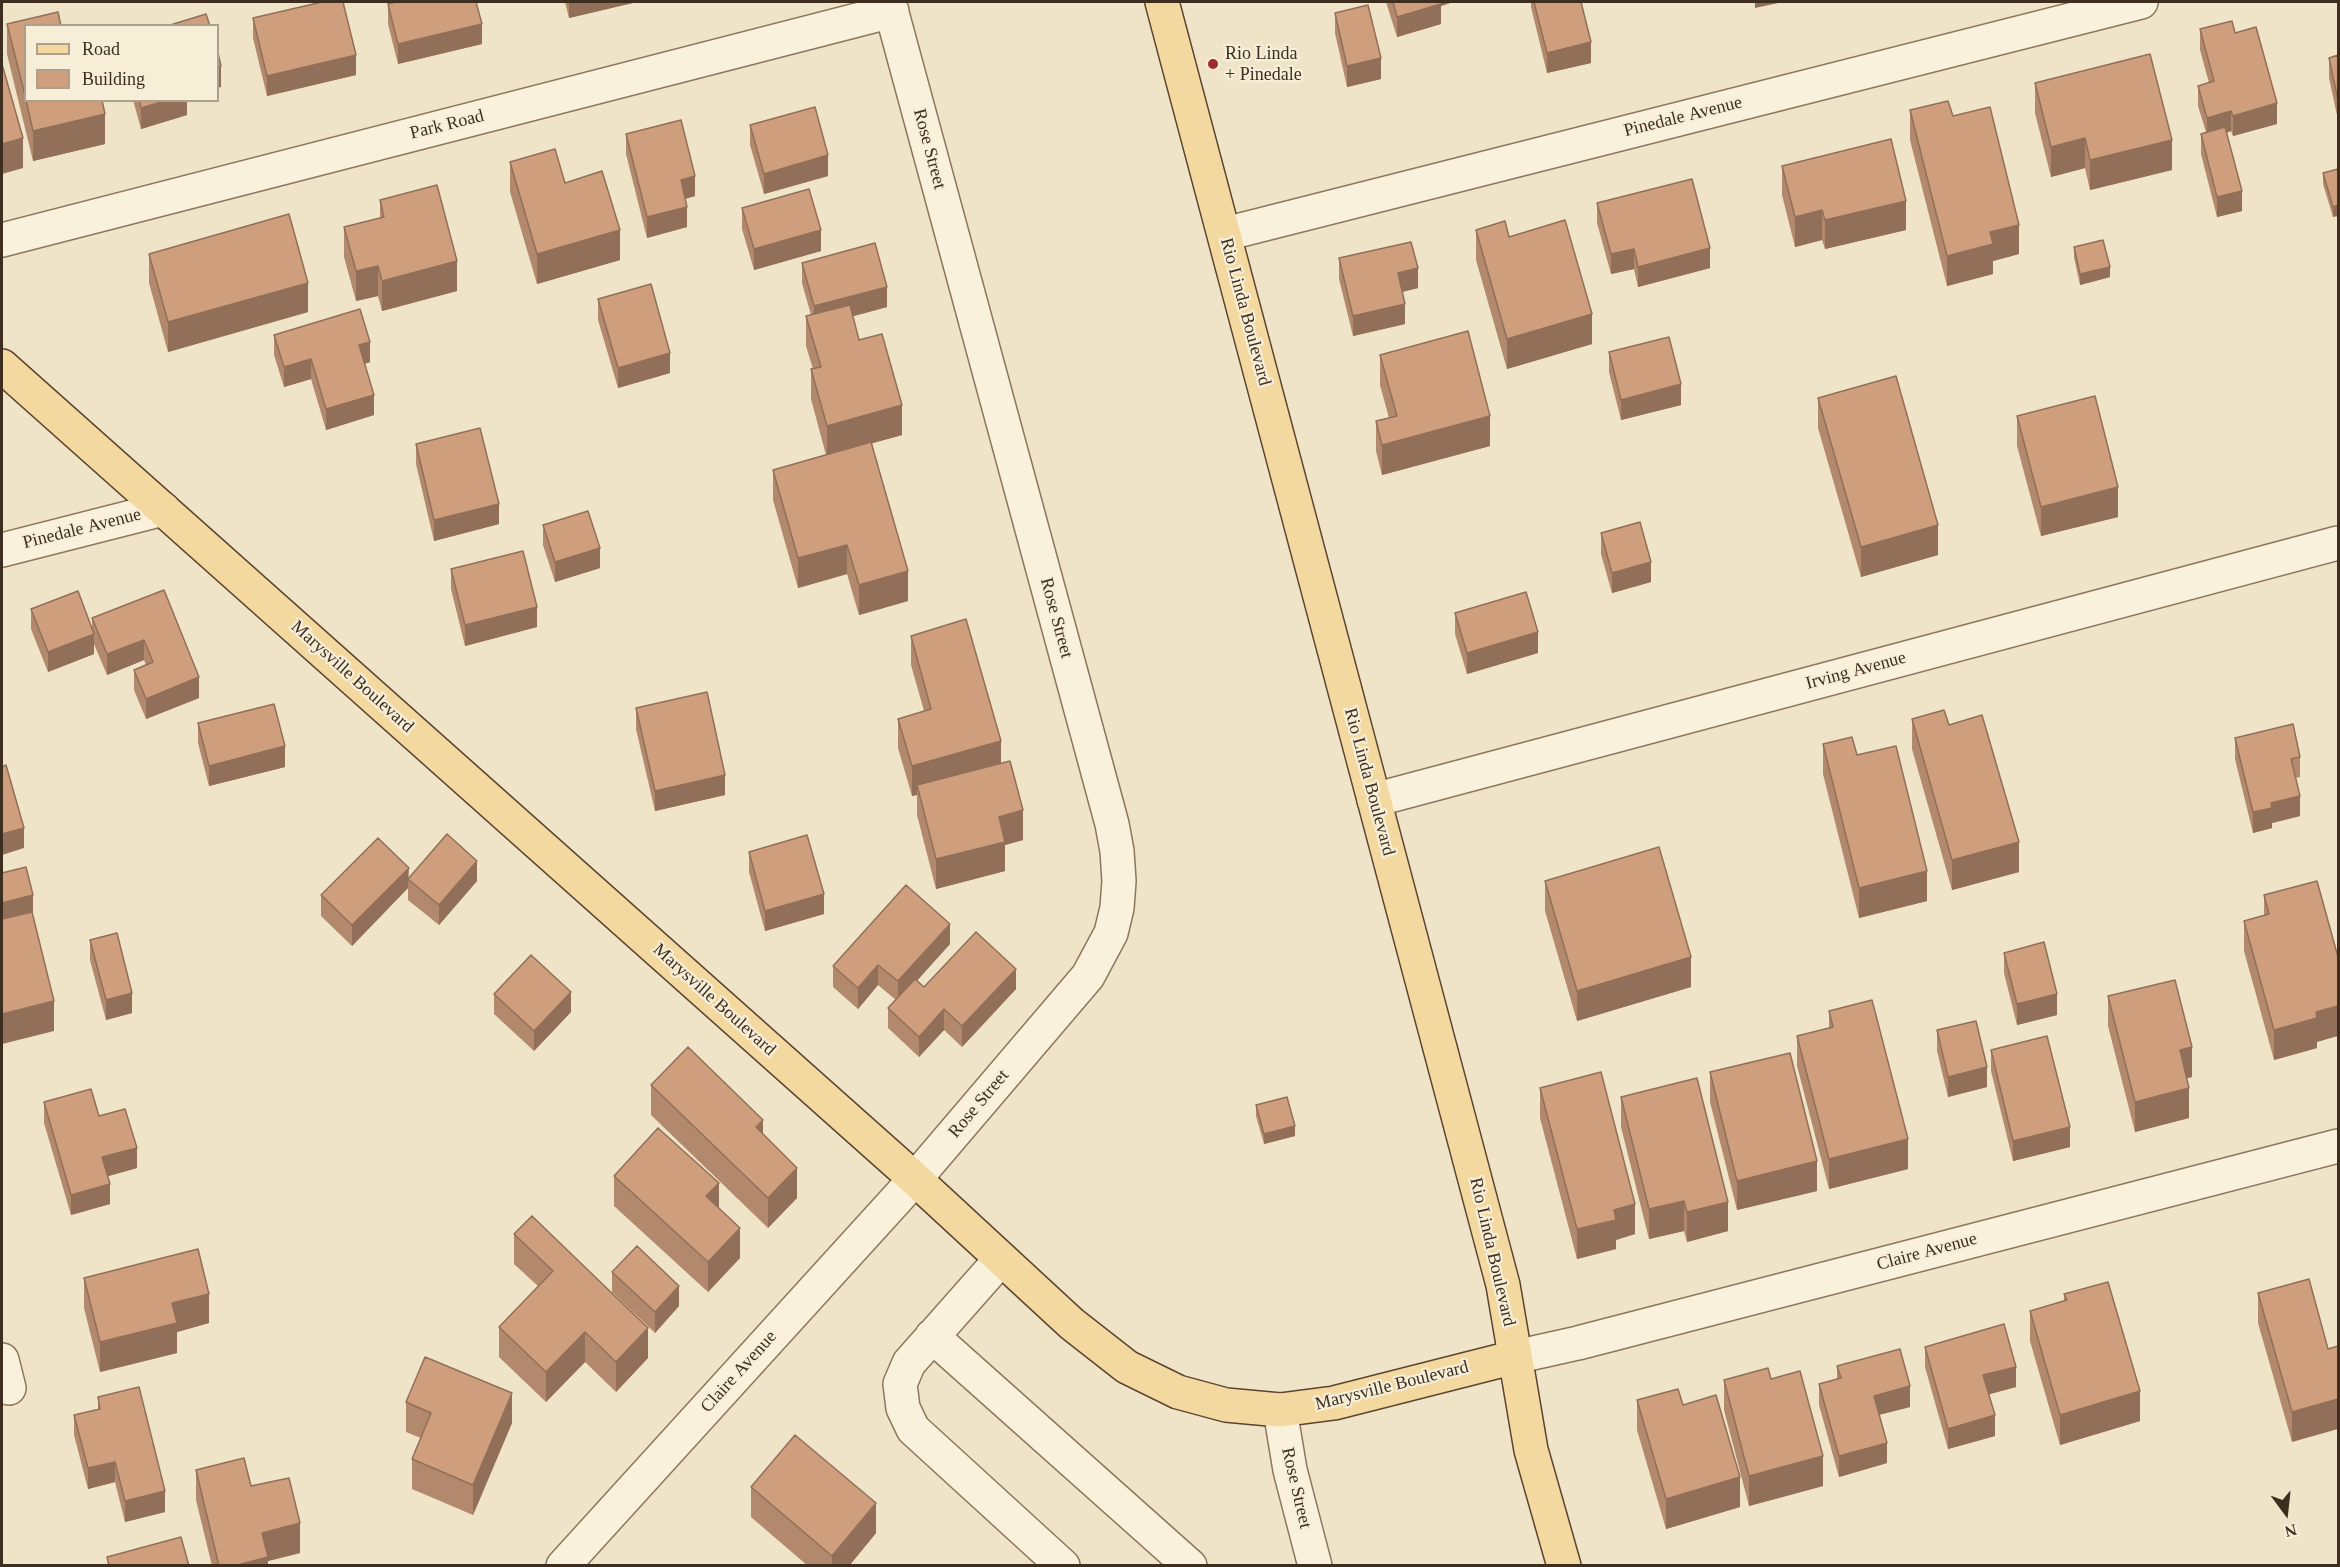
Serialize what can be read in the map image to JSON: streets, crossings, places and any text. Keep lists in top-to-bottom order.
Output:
{
  "streets": {
    "main road": ["Rio Linda Boulevard", "Marysville Boulevard"],
    "street": [
      "Pinedale Avenue",
      "Park Road",
      "Rose Street",
      "Irving Avenue",
      "Claire Avenue"
    ]
  },
  "crossings": [
    ["Pinedale Avenue", "Rio Linda Boulevard"],
    ["Pinedale Avenue", "Marysville Boulevard"],
    ["Park Road", "Rose Street"],
    ["Rose Street", "Marysville Boulevard"],
    ["Rose Street", "Claire Avenue"],
    ["Rio Linda Boulevard", "Irving Avenue"],
    ["Rio Linda Boulevard", "Marysville Boulevard"],
    ["Rio Linda Boulevard", "Claire Avenue"],
    ["Marysville Boulevard", "Claire Avenue"]
  ],
  "places": ["Rio Linda + Pinedale"],
  "legend": ["Road", "Building"],
  "north": "bottom"
}
